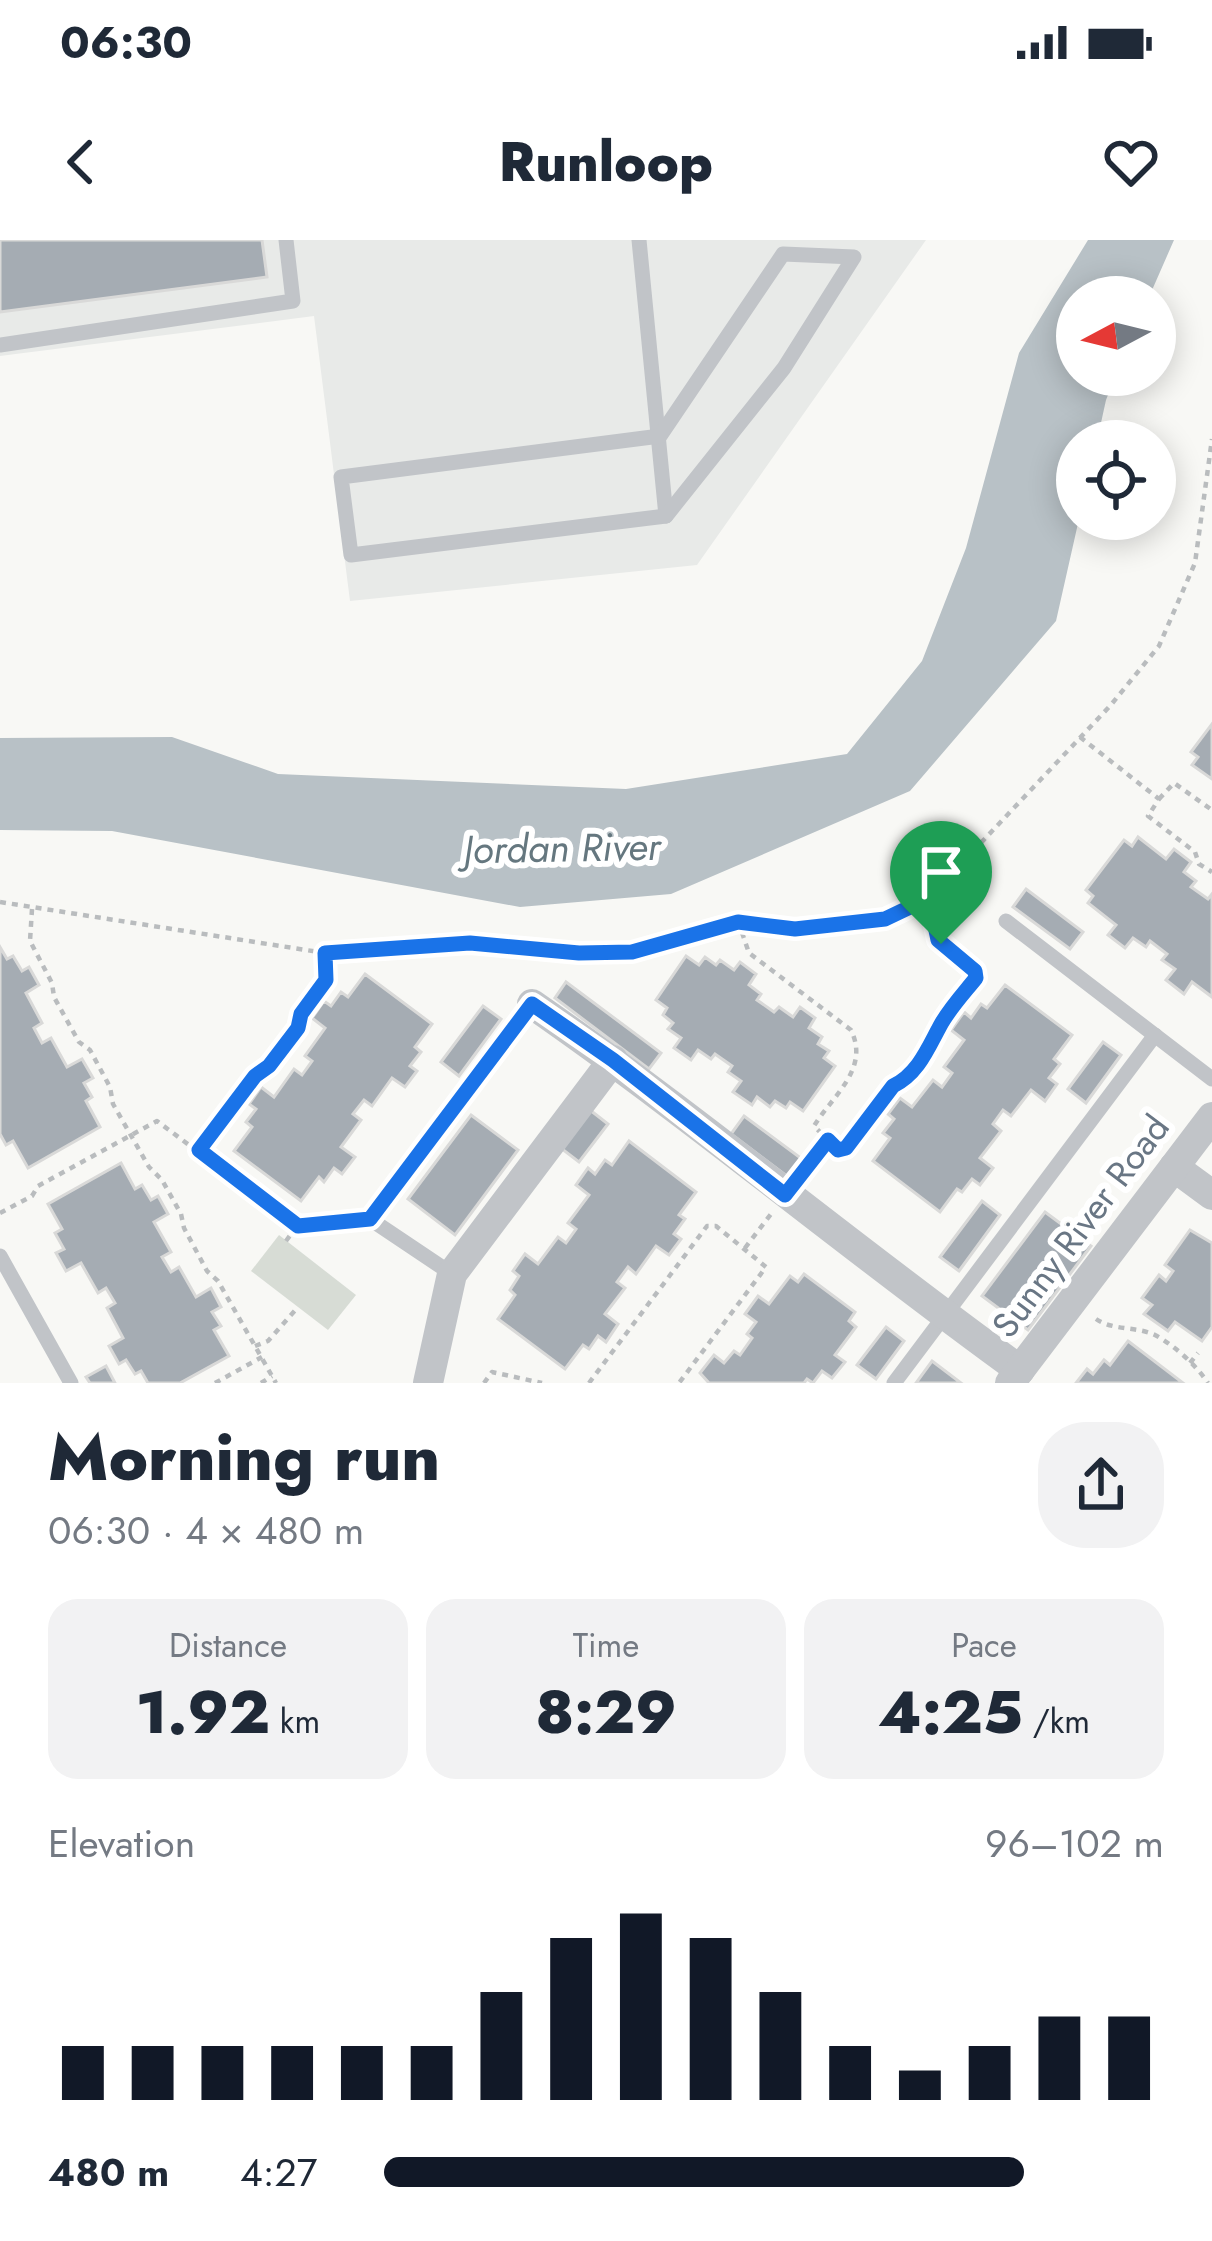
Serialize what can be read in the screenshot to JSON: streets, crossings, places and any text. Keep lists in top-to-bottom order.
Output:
{
  "streets": {
    "street": ["Sunny River Road"]
  },
  "water": ["Jordan River"],
  "north": "left",
  "page": {
    "status": "06:30",
    "header": "Runloop",
    "heading": ["Morning run", "06:30 · 4 × 480 m"],
    "stats": [
      ["Distance", "1.92 km"],
      ["Time", "8:29"],
      ["Pace", "4:25 /km"]
    ],
    "chart": ["Elevation", "96–102 m"],
    "list": [
      {
        "name": "480 m",
        "note": "4:27"
      }
    ]
  }
}
